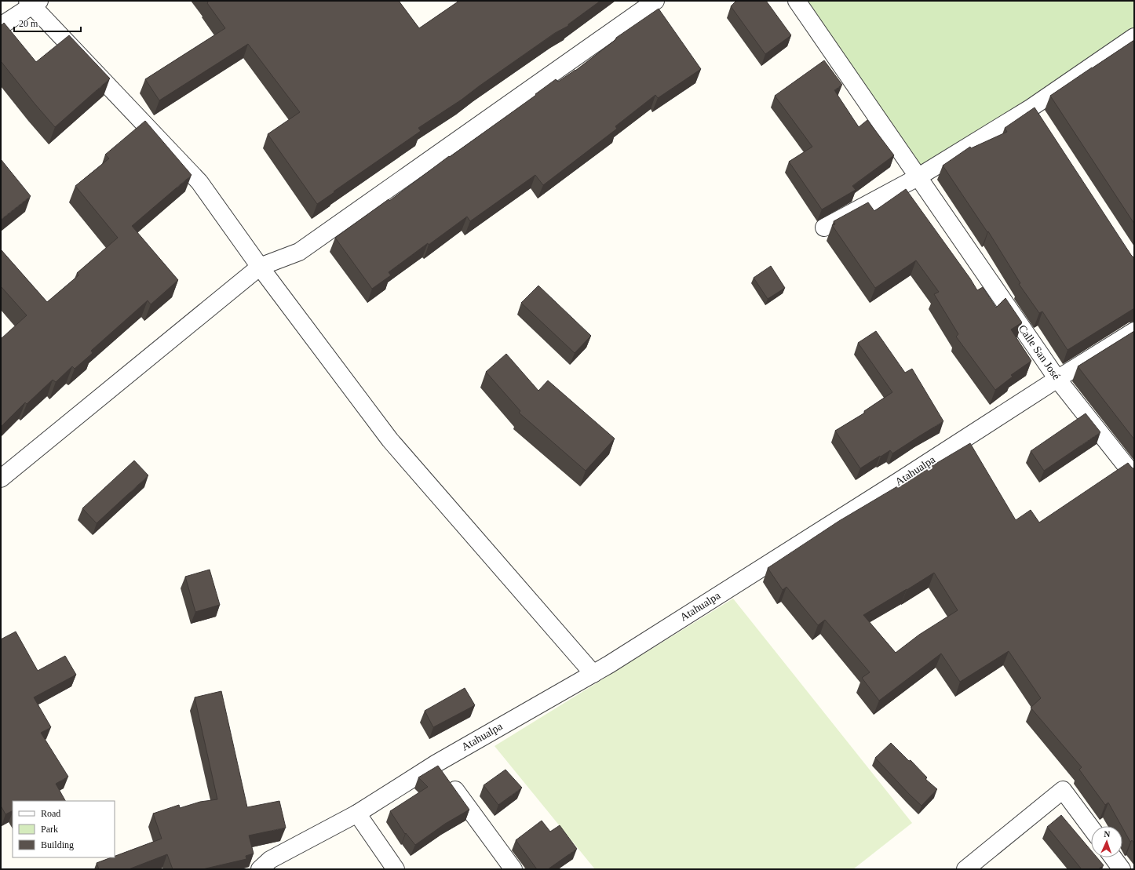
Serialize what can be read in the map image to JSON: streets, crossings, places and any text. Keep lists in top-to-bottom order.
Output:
{
  "streets": {
    "street": ["Calle San José", "Atahualpa"]
  },
  "crossings": [
    ["Calle San José", "Atahualpa"]
  ],
  "legend": ["Road", "Park", "Building"],
  "scale_bar": "20 m",
  "north": "top"
}
